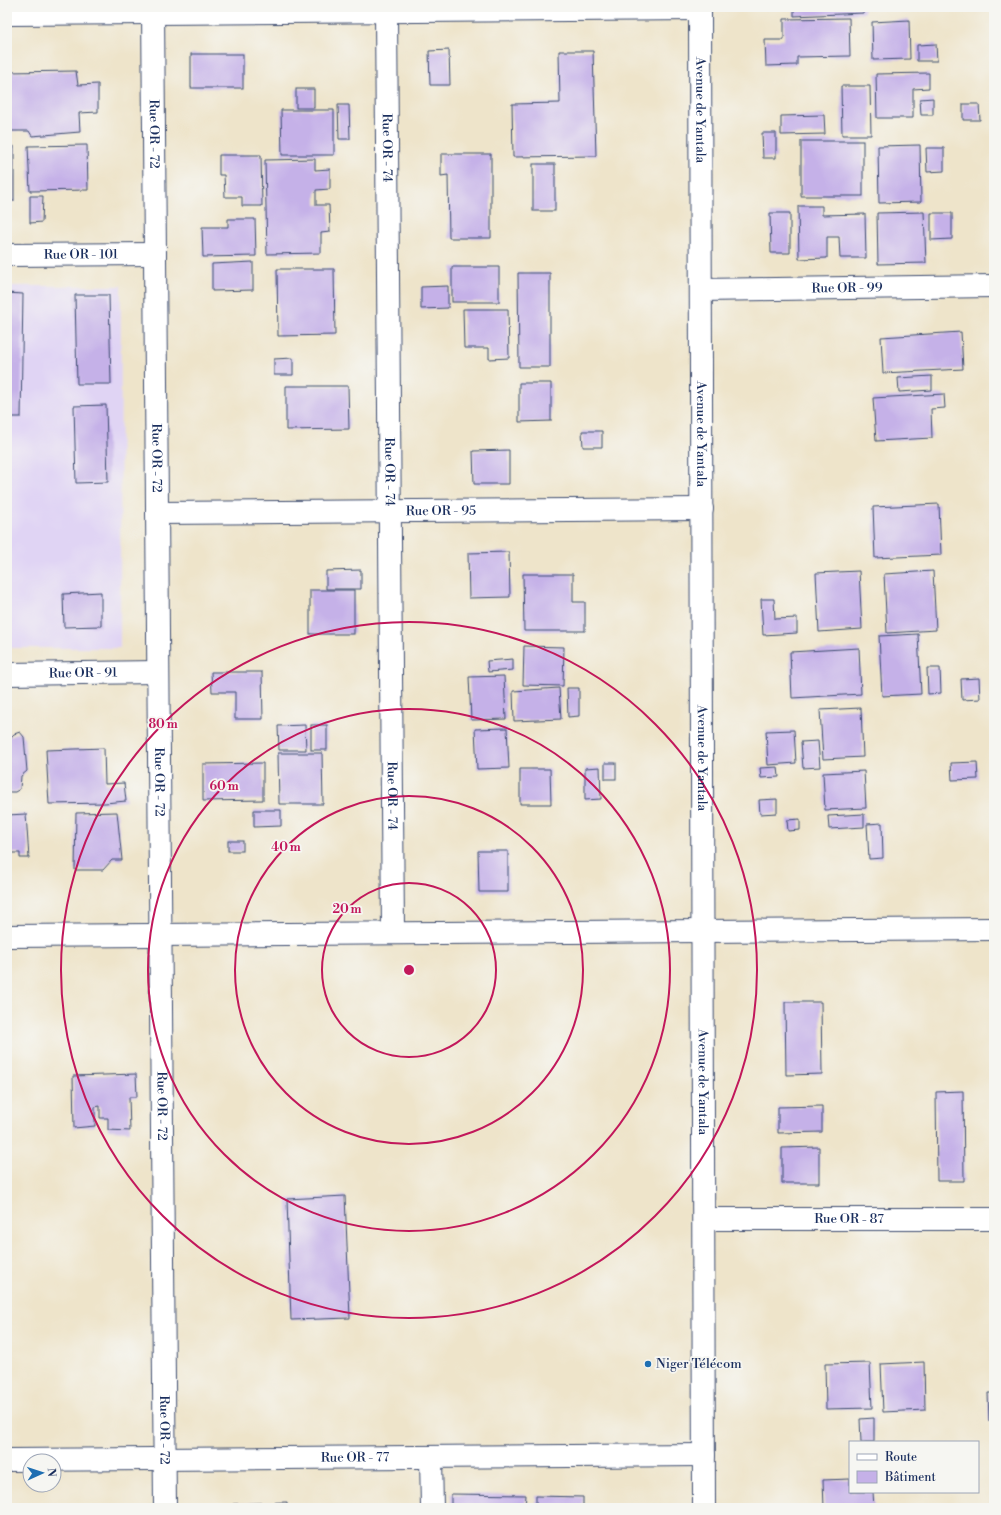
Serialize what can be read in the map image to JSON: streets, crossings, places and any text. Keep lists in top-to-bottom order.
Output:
{
  "streets": {
    "street": [
      "Avenue de Yantala",
      "Rue OR - 72",
      "Rue OR - 74",
      "Rue OR - 101",
      "Rue OR - 99",
      "Rue OR - 95",
      "Rue OR - 91",
      "Rue OR - 87",
      "Rue OR - 77"
    ]
  },
  "crossings": [
    ["Avenue de Yantala", "Rue OR - 99"],
    ["Avenue de Yantala", "Rue OR - 95"],
    ["Avenue de Yantala", "Rue OR - 87"],
    ["Avenue de Yantala", "Rue OR - 77"],
    ["Rue OR - 72", "Rue OR - 101"],
    ["Rue OR - 72", "Rue OR - 95"],
    ["Rue OR - 72", "Rue OR - 91"],
    ["Rue OR - 72", "Rue OR - 77"],
    ["Rue OR - 74", "Rue OR - 95"]
  ],
  "places": ["Niger Télécom"],
  "legend": ["Route", "Bâtiment"],
  "north": "right",
  "rings": [
    "80 m",
    "60 m",
    "40 m",
    "20 m"
  ]
}
